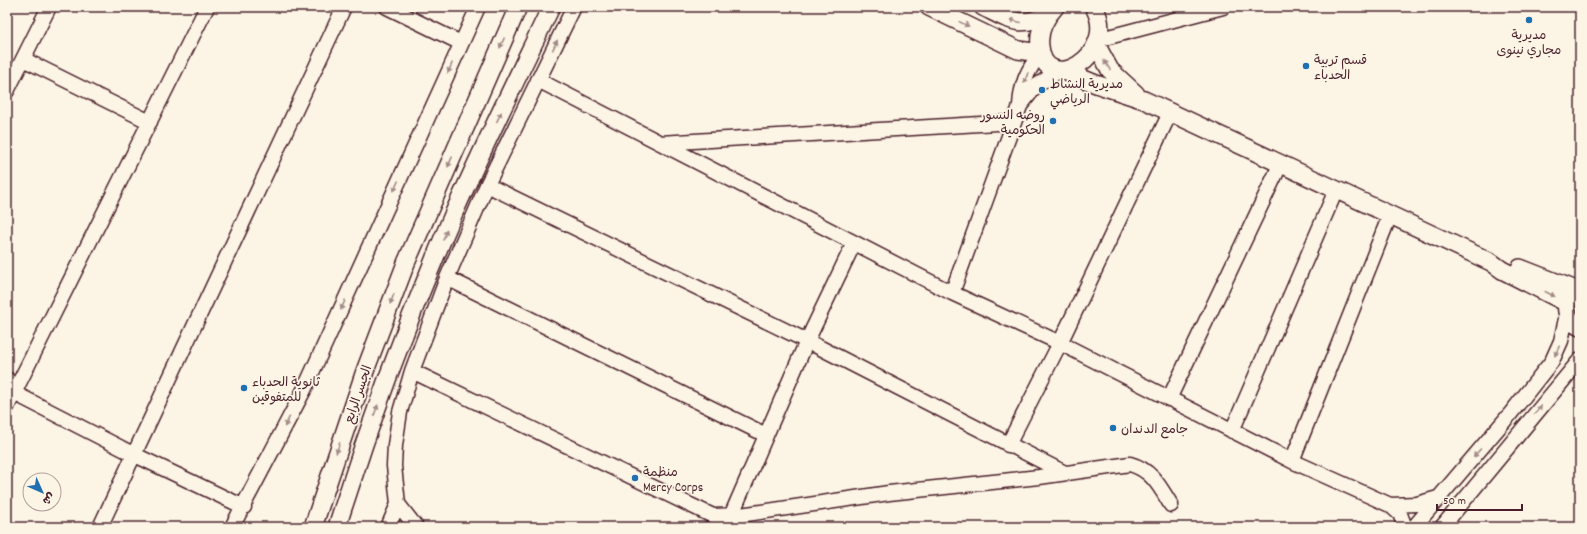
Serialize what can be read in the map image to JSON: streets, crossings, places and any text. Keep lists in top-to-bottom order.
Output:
{
  "streets": {
    "main road": ["الجسر الرابع"]
  },
  "places": [
    "مديرية مجاري نينوى",
    "قسم تربية الحدباء",
    "مديرية النشاط الرياضي",
    "روضه النسور الحكومية",
    "ثانوية الحدباء للمتفوقين",
    "جامع الدندان",
    "منظمة Mercy Corps"
  ],
  "scale_bar": "50 m",
  "north": "bottom right"
}
